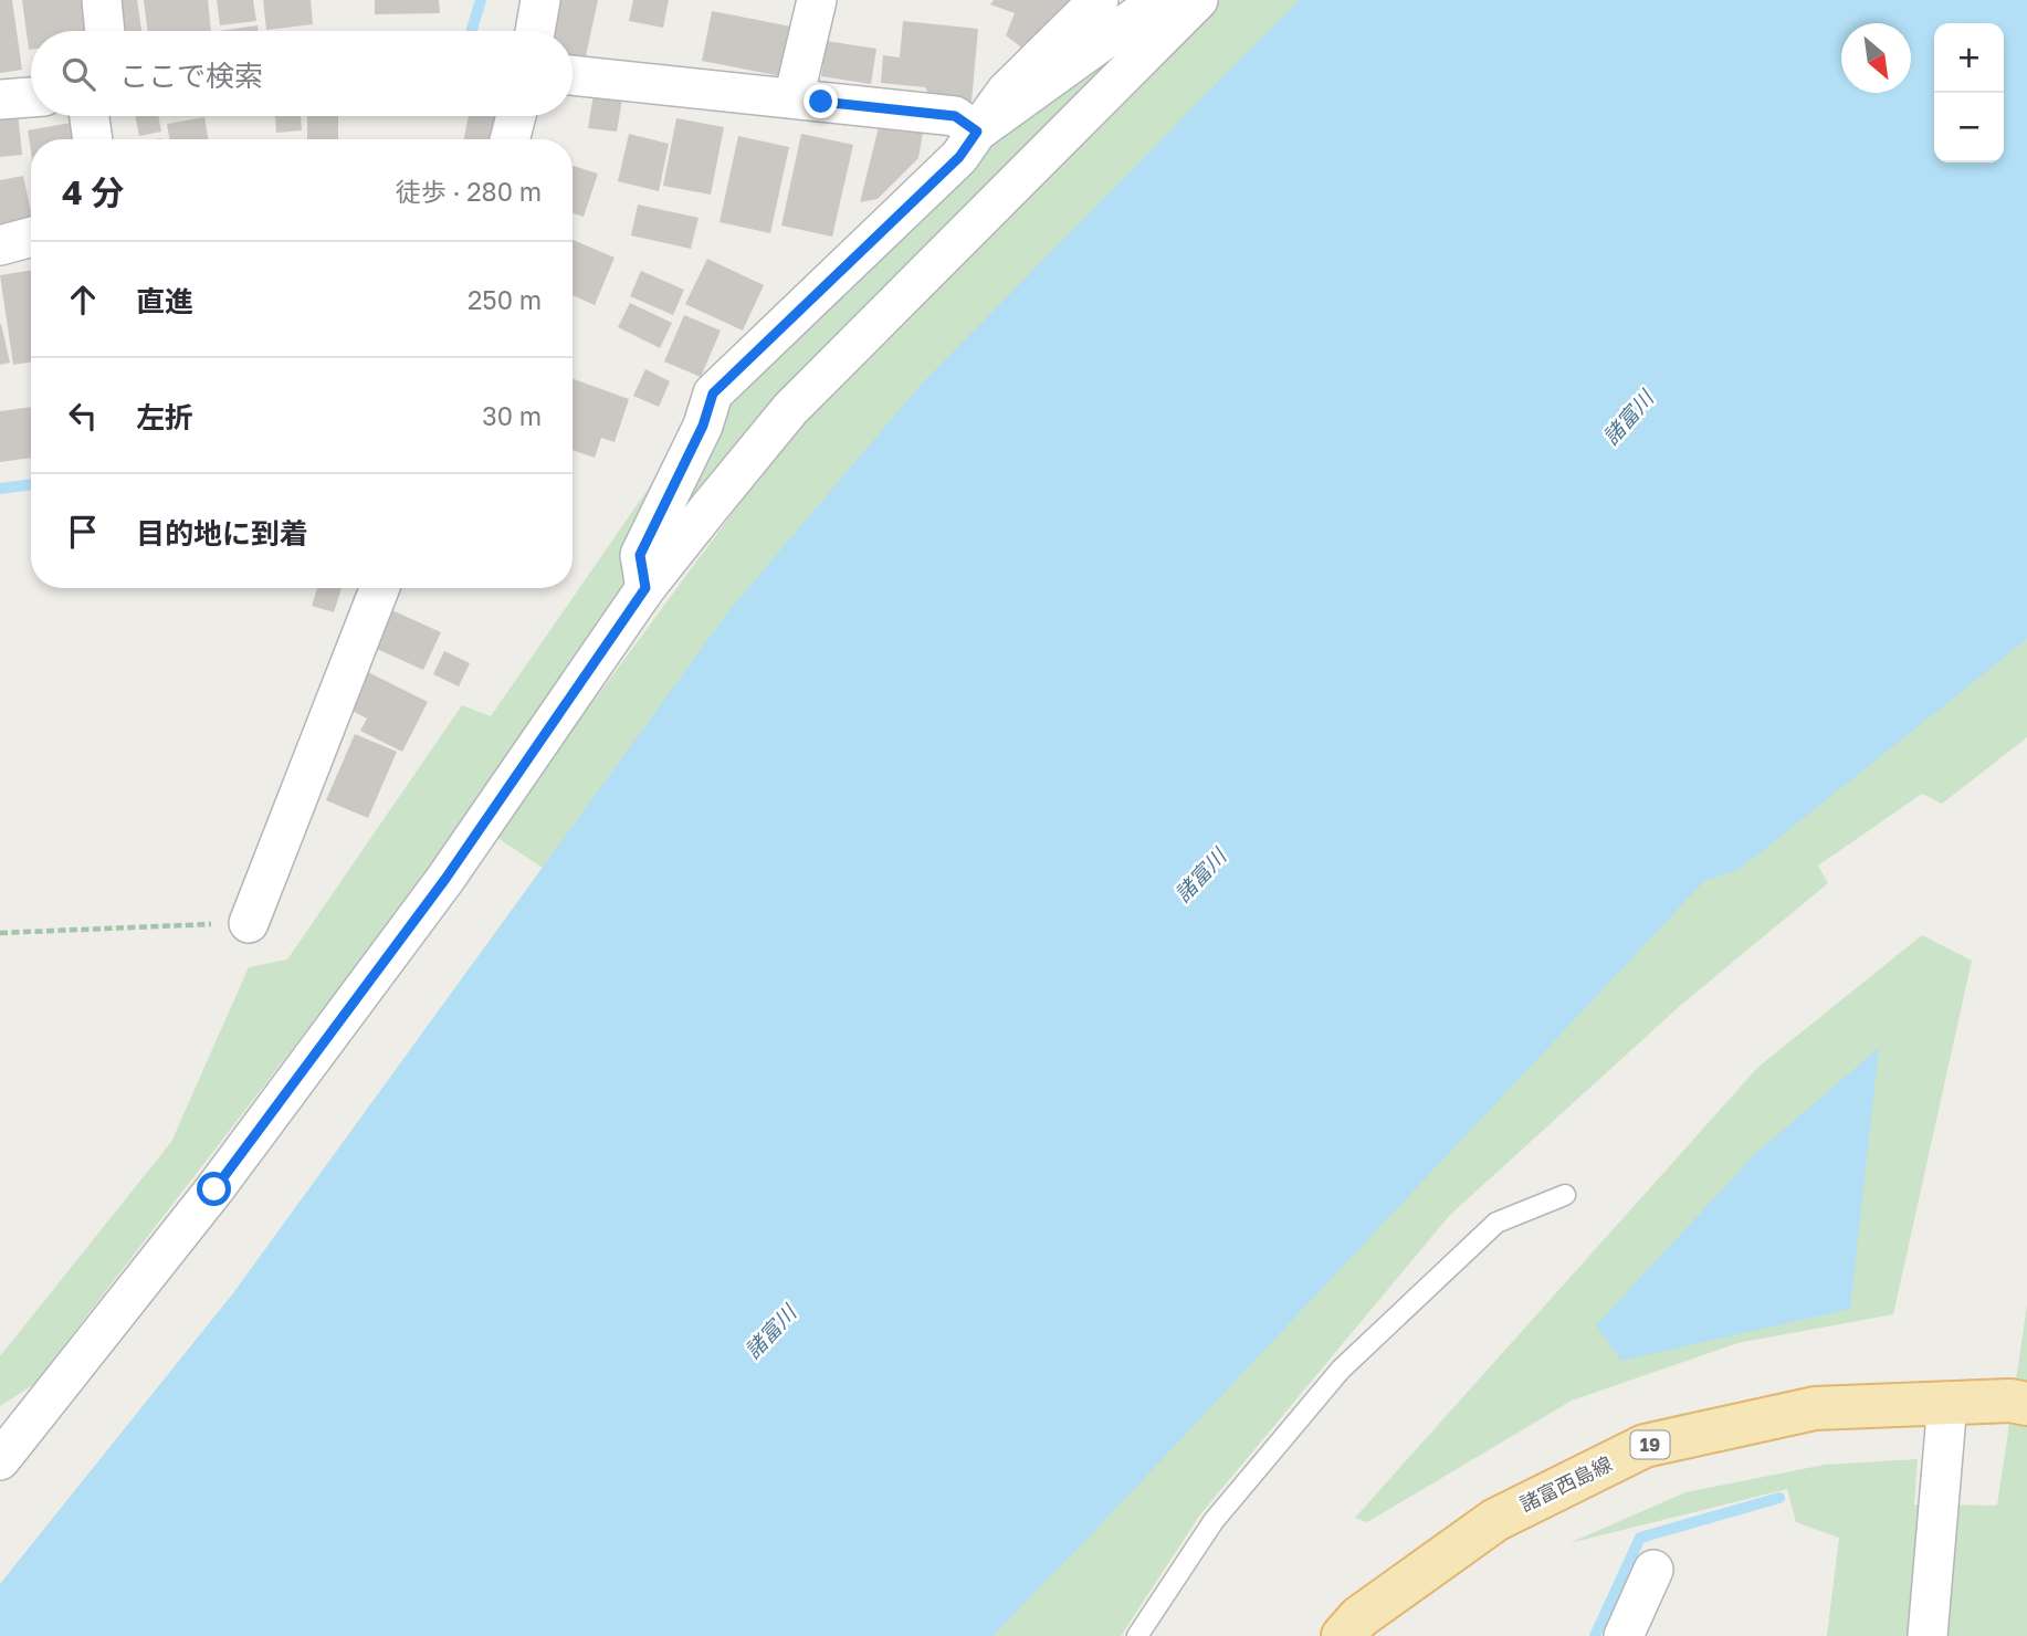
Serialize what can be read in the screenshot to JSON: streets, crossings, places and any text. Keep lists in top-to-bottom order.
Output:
{
  "streets": {
    "main road": ["19", "諸富西島線"]
  },
  "water": ["諸富川"],
  "north": "bottom right",
  "page": {
    "map_buttons": ["+", "−"],
    "search": "ここで検索",
    "heading": ["4 分", "徒歩 · 280 m"],
    "list": [
      ["直進", "250 m"],
      ["左折", "30 m"],
      "目的地に到着"
    ]
  }
}
